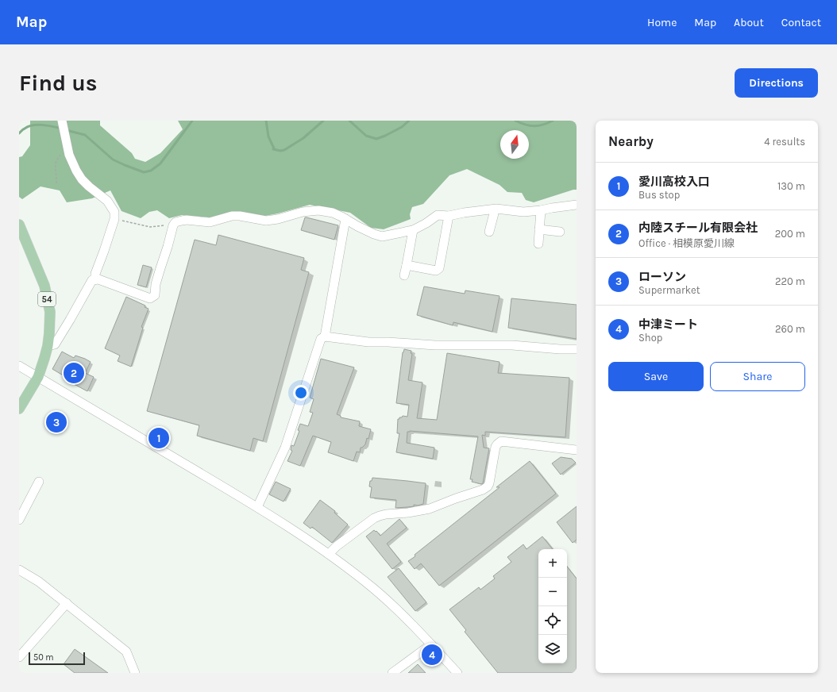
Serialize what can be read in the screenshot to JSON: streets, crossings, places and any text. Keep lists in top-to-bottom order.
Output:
{
  "streets": {
    "main road": ["54"]
  },
  "scale_bar": "50 m",
  "north": "top",
  "page": {
    "header": "Map",
    "nav": [
      "Home",
      "Map",
      "About",
      "Contact"
    ],
    "buttons": [
      "Directions",
      ["Save", "Share"]
    ],
    "title": "Find us",
    "heading": ["Nearby", "4 results"],
    "list": [
      {
        "mark": "1",
        "name": "愛川高校入口",
        "note": "Bus stop",
        "value": "130 m"
      },
      {
        "mark": "2",
        "name": "内陸スチール有限会社",
        "note": "Office · 相模原愛川線",
        "value": "200 m"
      },
      {
        "mark": "3",
        "name": "ローソン",
        "note": "Supermarket",
        "value": "220 m"
      },
      {
        "mark": "4",
        "name": "中津ミート",
        "note": "Shop",
        "value": "260 m"
      }
    ],
    "pins": [
      "2",
      "3",
      "1",
      "4"
    ],
    "map_buttons": ["+", "−"],
    "scale": "50 m"
  }
}
